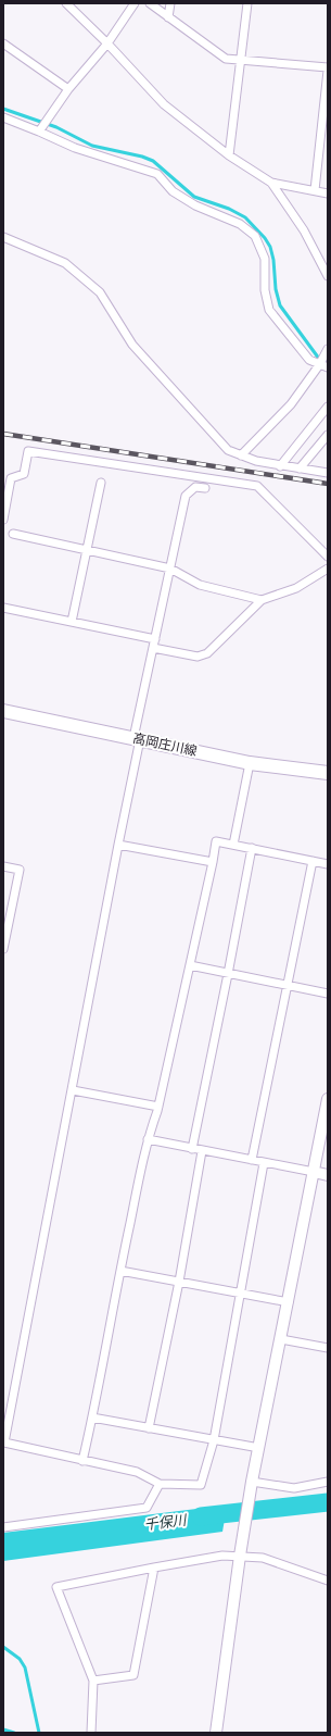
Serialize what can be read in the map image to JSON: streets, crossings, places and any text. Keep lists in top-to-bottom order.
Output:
{
  "streets": {
    "main road": ["高岡庄川線"]
  },
  "water": ["千保川"]
}
